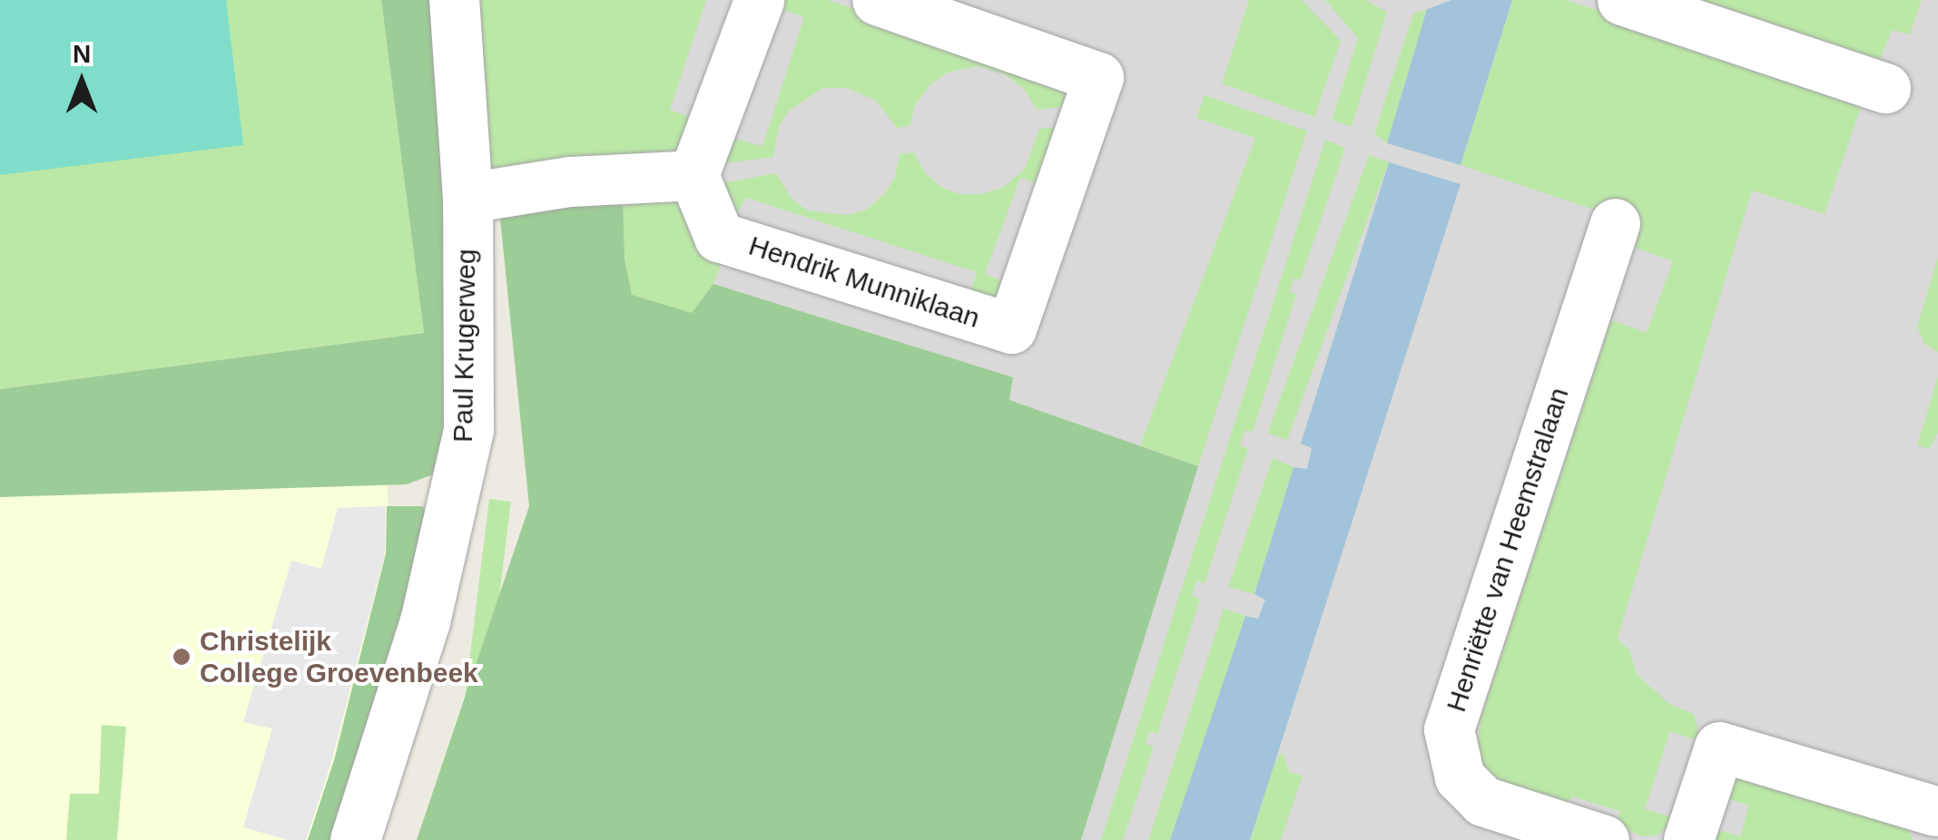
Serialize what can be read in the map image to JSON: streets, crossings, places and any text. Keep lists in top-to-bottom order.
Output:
{
  "streets": {
    "street": ["Hendrik Munniklaan", "Paul Krugerweg", "Henriëtte van Heemstralaan"]
  },
  "places": ["Christelijk College Groevenbeek"],
  "north": "top"
}
